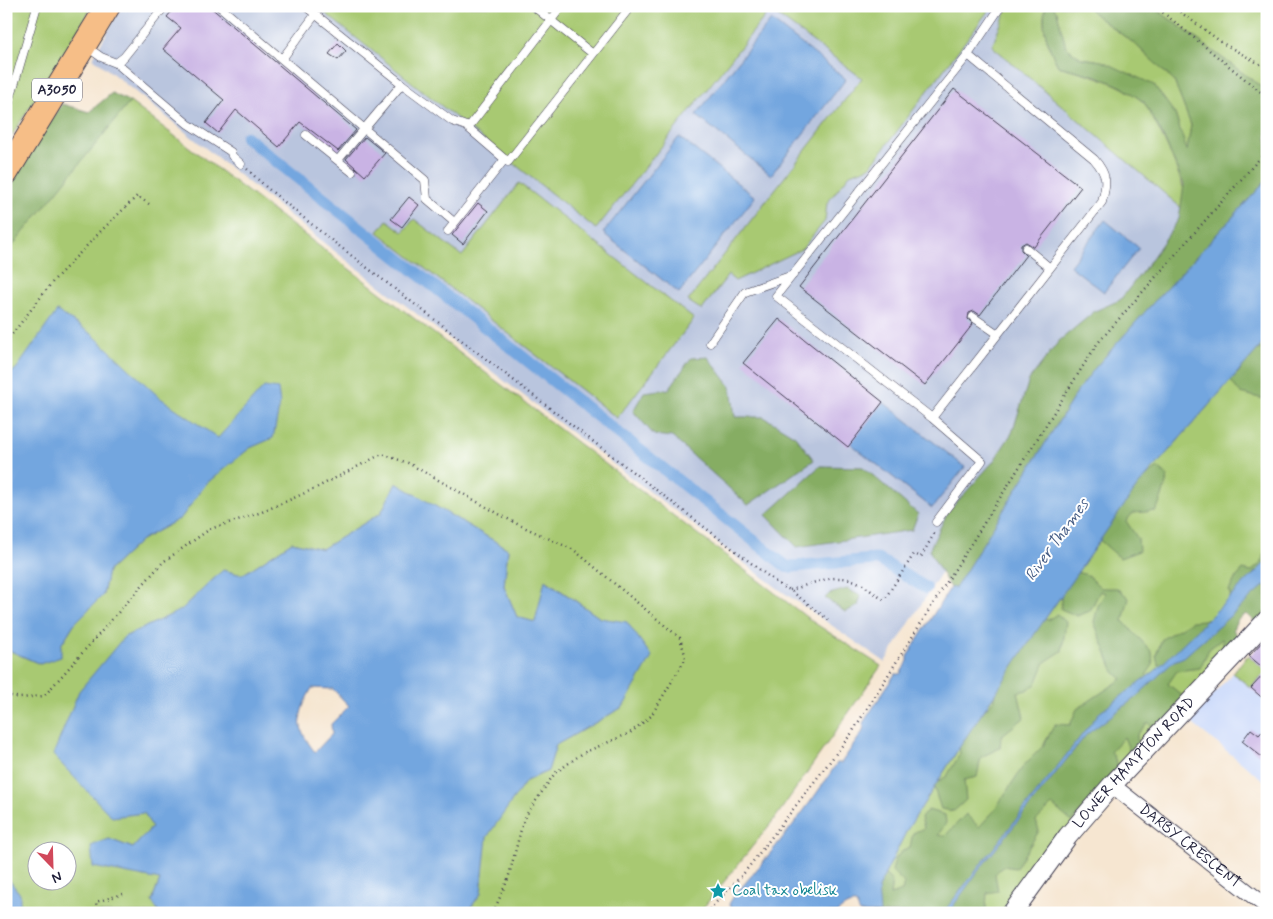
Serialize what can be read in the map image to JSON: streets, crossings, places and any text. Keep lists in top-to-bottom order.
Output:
{
  "streets": {
    "main road": ["A3050"],
    "street": ["LOWER HAMPTON ROAD", "DARBY CRESCENT"]
  },
  "crossings": [
    ["LOWER HAMPTON ROAD", "DARBY CRESCENT"]
  ],
  "water": ["River Thames"],
  "places": {
    "place": ["Coal tax obelisk"]
  },
  "north": "bottom right"
}
